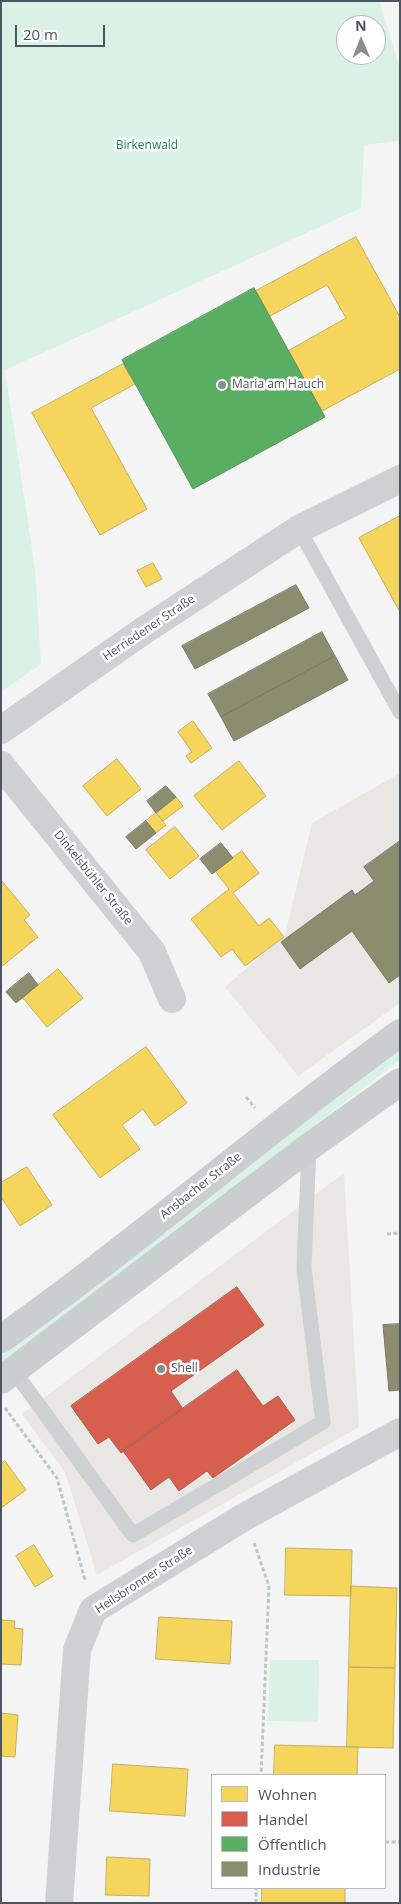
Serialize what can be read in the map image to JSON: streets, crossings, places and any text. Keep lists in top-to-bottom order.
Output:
{
  "streets": {
    "main road": ["Ansbacher Straße"],
    "street": ["Herriedener Straße", "Dinkelsbühler Straße", "Heilsbronner Straße"]
  },
  "parks": ["Birkenwald"],
  "places": ["Maria am Hauch", "Shell"],
  "legend": [
    "Wohnen",
    "Handel",
    "Öffentlich",
    "Industrie"
  ],
  "scale_bar": "20 m",
  "north": "top"
}
